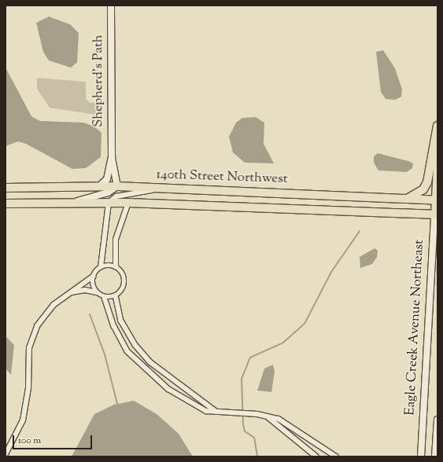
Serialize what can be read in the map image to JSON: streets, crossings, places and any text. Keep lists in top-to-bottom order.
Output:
{
  "streets": {
    "highway": ["140th Street Northwest"],
    "main road": ["Shepherd's Path", "Eagle Creek Avenue Northeast"]
  },
  "crossings": [
    ["Shepherd's Path", "140th Street Northwest"],
    ["140th Street Northwest", "Eagle Creek Avenue Northeast"]
  ],
  "scale_bar": "100 m"
}
